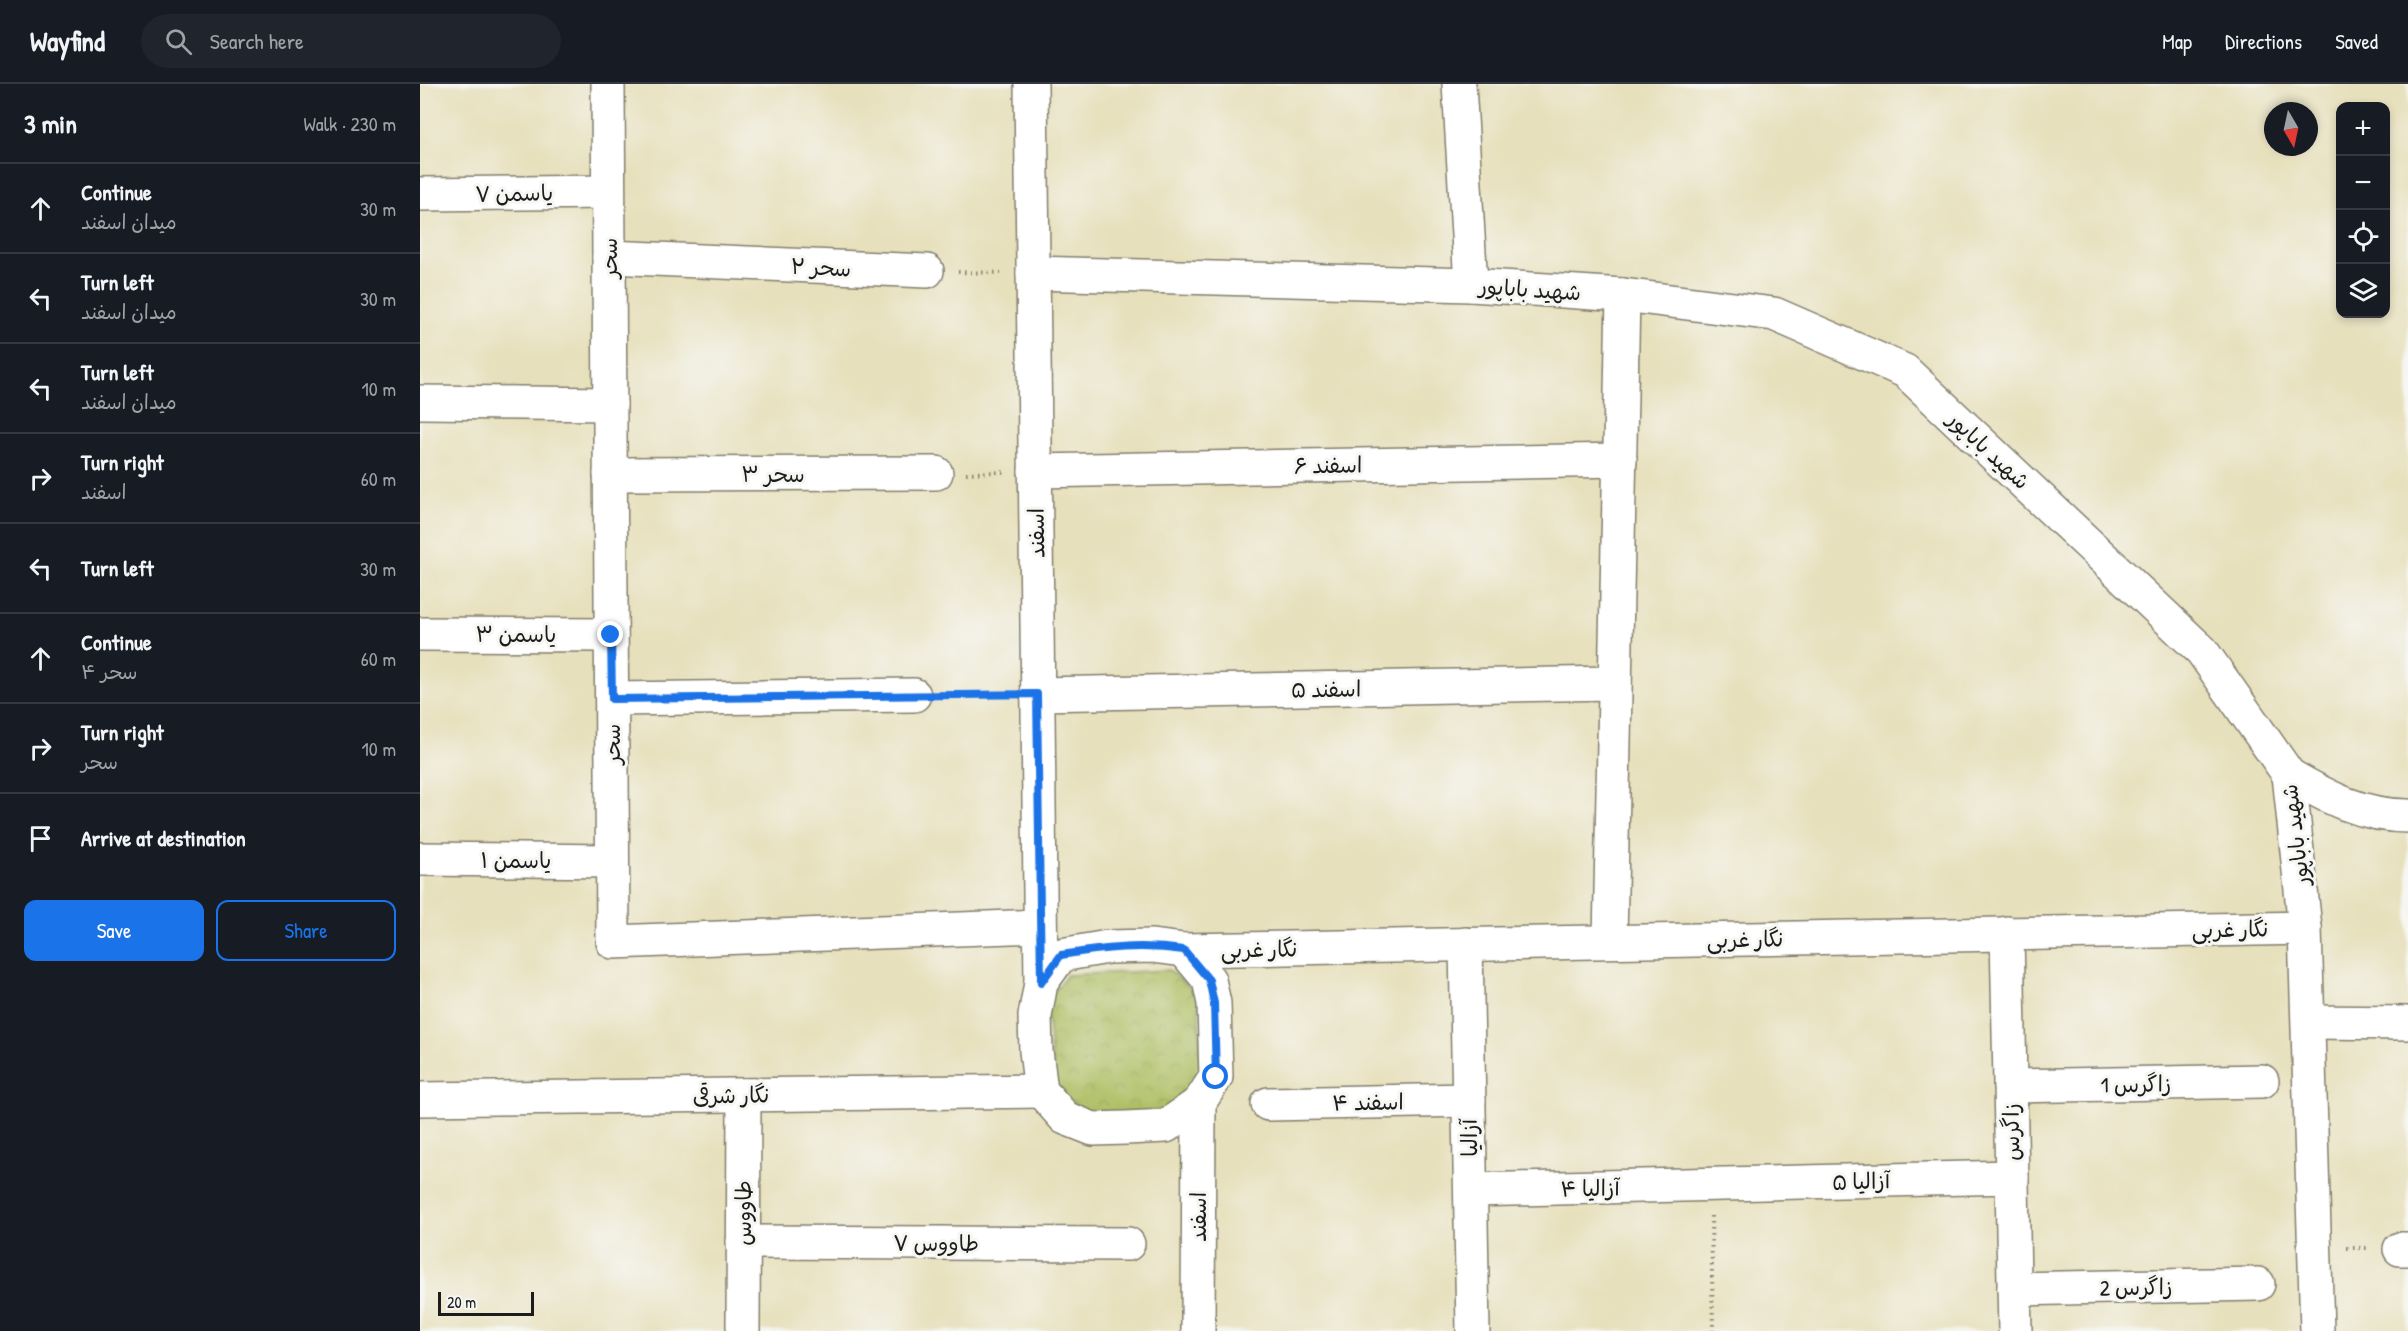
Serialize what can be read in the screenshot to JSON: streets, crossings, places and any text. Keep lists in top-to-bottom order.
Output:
{
  "streets": {
    "street": [
      "یاسمن ۷",
      "سحر",
      "سحر ۲",
      "شهید باباپور",
      "اسفند ۶",
      "سحر ۳",
      "اسفند",
      "یاسمن ۳",
      "اسفند ۵",
      "یاسمن ۱",
      "نگار غربی",
      "زاگرس 1",
      "نگار شرقی",
      "اسفند ۴",
      "زاگرس",
      "آزالیا",
      "آزالیا ۵",
      "آزالیا ۴",
      "طاووس",
      "طاووس ۷",
      "زاگرس 2"
    ]
  },
  "crossings": [
    ["یاسمن ۷", "سحر"],
    ["سحر", "سحر ۲"],
    ["سحر", "سحر ۳"],
    ["سحر", "اسفند"],
    ["سحر", "یاسمن ۳"],
    ["سحر", "یاسمن ۱"],
    ["شهید باباپور", "اسفند"],
    ["شهید باباپور", "نگار غربی"],
    ["اسفند ۶", "اسفند"],
    ["اسفند", "اسفند ۵"],
    ["اسفند", "نگار غربی"],
    ["اسفند", "نگار شرقی"],
    ["نگار غربی", "نگار شرقی"],
    ["نگار غربی", "زاگرس"],
    ["نگار غربی", "آزالیا"],
    ["زاگرس 1", "زاگرس"],
    ["نگار شرقی", "طاووس"],
    ["اسفند ۴", "آزالیا"],
    ["زاگرس", "آزالیا ۵"],
    ["زاگرس", "زاگرس 2"],
    ["آزالیا", "آزالیا ۴"],
    ["آزالیا ۵", "آزالیا ۴"],
    ["طاووس", "طاووس ۷"]
  ],
  "scale_bar": "20 m",
  "north": "bottom",
  "page": {
    "header": "Wayfind",
    "search": "Search here",
    "nav": ["Map", "Directions", "Saved"],
    "heading": ["3 min", "Walk · 230 m"],
    "map_buttons": ["+", "−"],
    "list": [
      ["Continue", "میدان اسفند", "30 m"],
      ["Turn left", "میدان اسفند", "30 m"],
      ["Turn left", "میدان اسفند", "10 m"],
      ["Turn right", "اسفند", "60 m"],
      ["Turn left", "30 m"],
      ["Continue", "سحر ۴", "60 m"],
      ["Turn right", "سحر", "10 m"],
      "Arrive at destination"
    ],
    "buttons": ["Save", "Share"],
    "scale": "20 m"
  }
}
